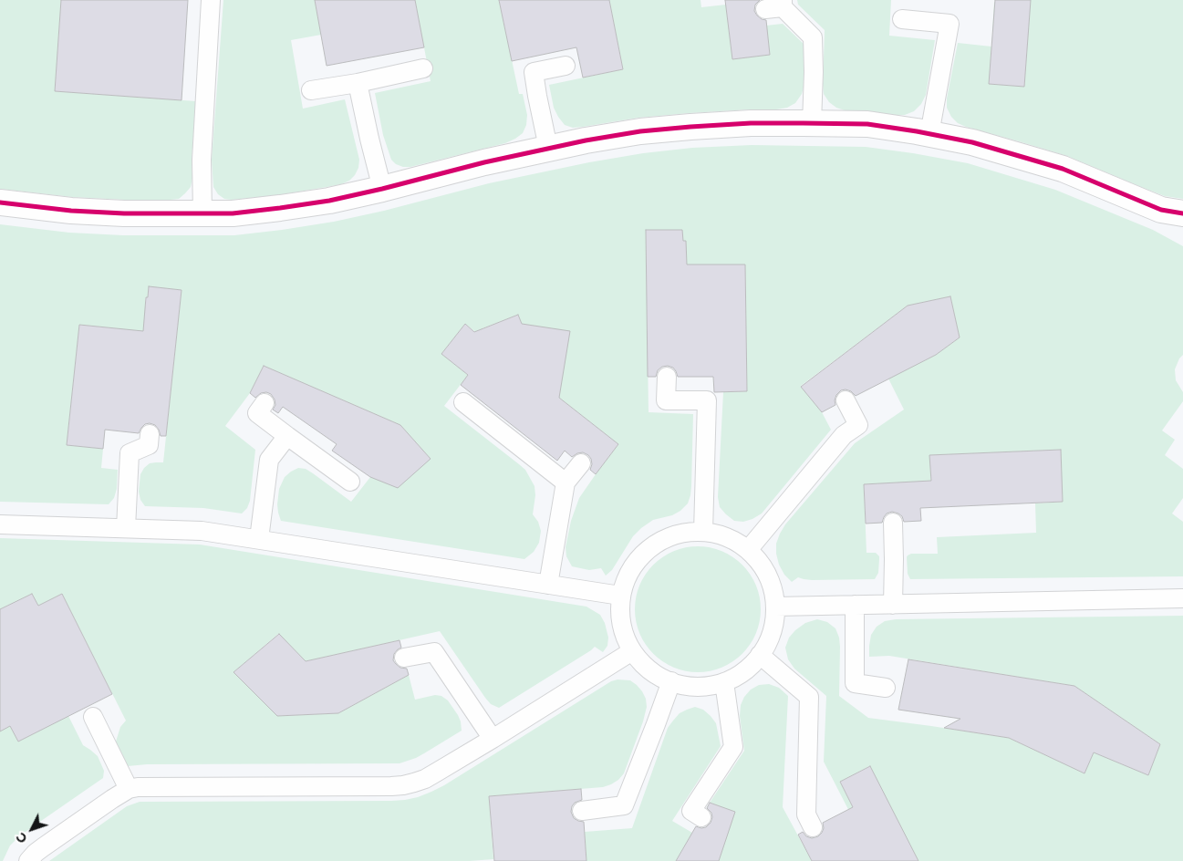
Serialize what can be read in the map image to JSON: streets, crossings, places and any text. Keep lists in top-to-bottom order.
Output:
{
  "north": "bottom left"
}
